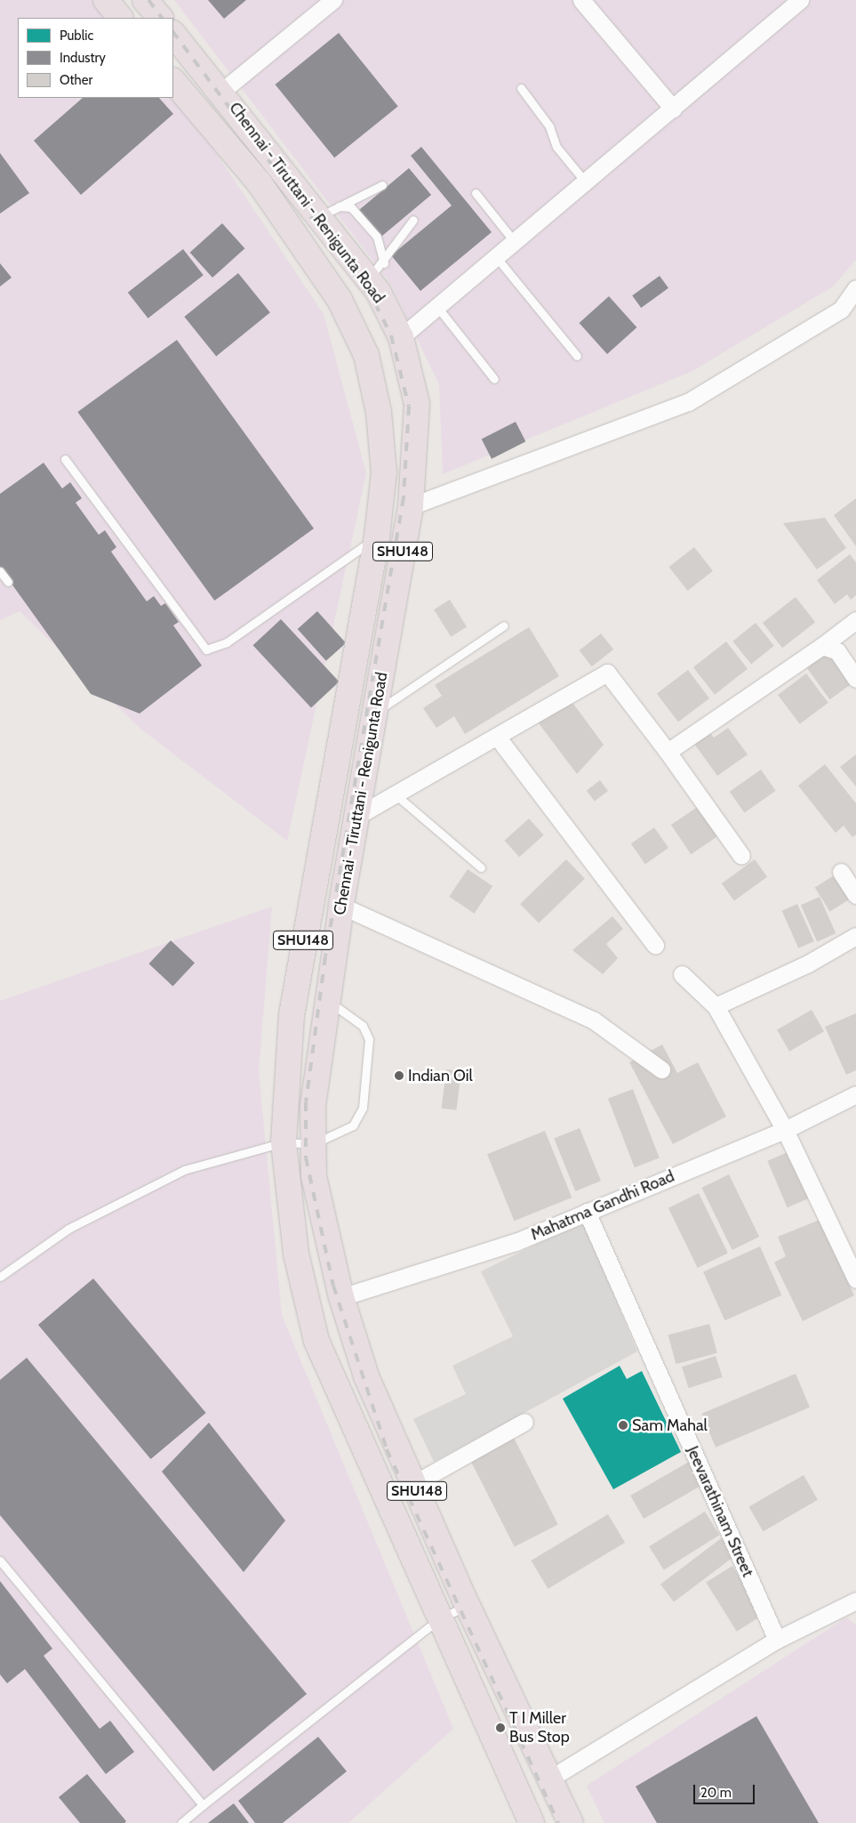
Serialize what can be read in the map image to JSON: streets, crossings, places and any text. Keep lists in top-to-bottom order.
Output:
{
  "streets": {
    "highway": ["Chennai - Tiruttani - Renigunta Road", "SHU148"],
    "street": ["Mahatma Gandhi Road", "Jeevarathinam Street"]
  },
  "crossings": [
    ["Chennai - Tiruttani - Renigunta Road", "Mahatma Gandhi Road"],
    ["Mahatma Gandhi Road", "Jeevarathinam Street"]
  ],
  "places": ["Indian Oil", "Sam Mahal", "T I Miller Bus Stop"],
  "legend": ["Public", "Industry", "Other"],
  "scale_bar": "20 m"
}
